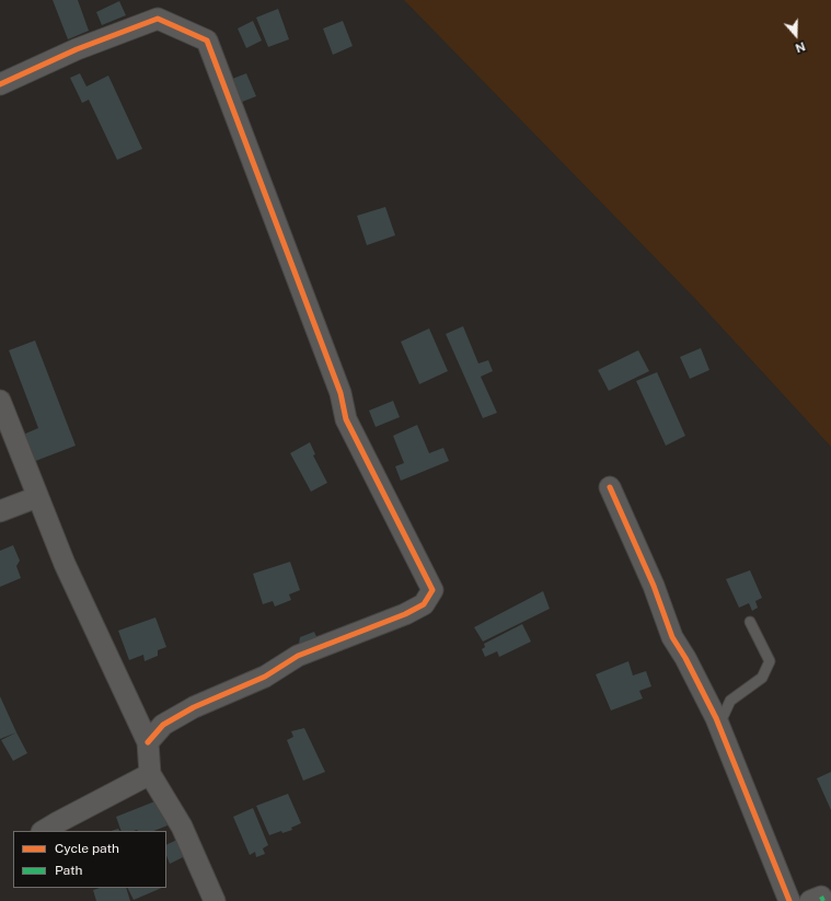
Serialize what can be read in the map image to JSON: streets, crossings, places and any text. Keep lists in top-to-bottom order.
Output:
{
  "legend": ["Cycle path", "Path"],
  "north": "bottom"
}
